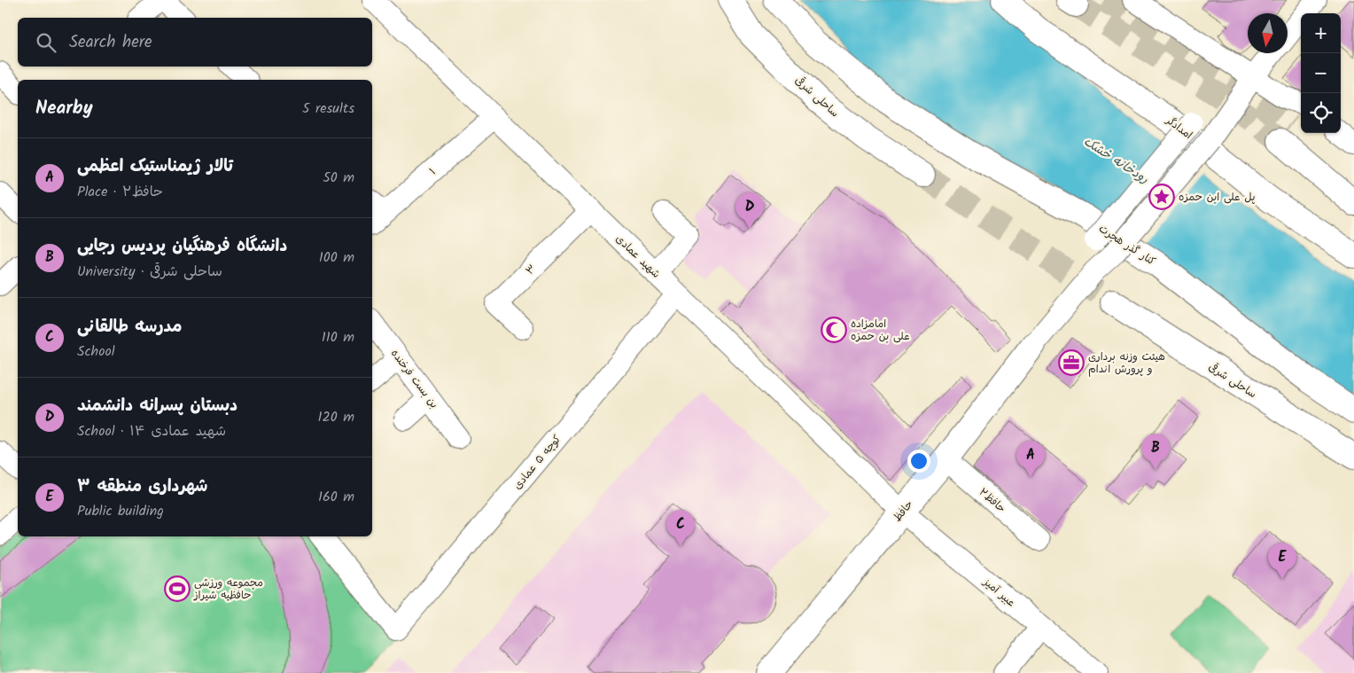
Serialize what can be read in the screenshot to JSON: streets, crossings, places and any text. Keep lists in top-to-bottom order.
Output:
{
  "streets": {
    "main road": [
      "ساحلی شرقی",
      "امدادگر",
      "کنار گذر هجرت",
      "حافظ"
    ],
    "street": [
      "۱",
      "شهید عمادی",
      "۳",
      "بن بست فرخنده",
      "کوچه ۵ عمادی",
      "۲حافظ",
      "عبیر آمیز"
    ]
  },
  "crossings": [
    ["۱", "شهید عمادی"],
    ["شهید عمادی", "۳"],
    ["شهید عمادی", "کوچه ۵ عمادی"],
    ["شهید عمادی", "حافظ"],
    ["شهید عمادی", "عبیر آمیز"],
    ["۲حافظ", "حافظ"],
    ["حافظ", "عبیر آمیز"]
  ],
  "water": ["رودخانه خشک"],
  "places": {
    "place": ["پل علی ابن حمزه"],
    "mosque": ["امامزاده علی بن حمزه"],
    "office": ["هیئت وزنه برداری و پرورش اندام"],
    "sports": ["مجموعه ورزشی حافظیه شیراز"]
  },
  "north": "bottom",
  "page": {
    "map_buttons": ["+", "−"],
    "search": "Search here",
    "heading": ["Nearby", "5 results"],
    "list": [
      {
        "mark": "A",
        "name": "تالار ژیمناستیک اعظمی",
        "note": "Place · ۲حافظ",
        "value": "50 m"
      },
      {
        "mark": "B",
        "name": "دانشگاه فرهنگیان پردیس رجایی",
        "note": "University · ساحلی شرقی",
        "value": "100 m"
      },
      {
        "mark": "C",
        "name": "مدرسه طالقانی",
        "note": "School",
        "value": "110 m"
      },
      {
        "mark": "D",
        "name": "دبستان پسرانه دانشمند",
        "note": "School · ۱۴ شهید عمادی",
        "value": "120 m"
      },
      {
        "mark": "E",
        "name": "شهرداری منطقه ۳",
        "note": "Public building",
        "value": "160 m"
      }
    ],
    "pins": [
      "D",
      "B",
      "A",
      "C",
      "E"
    ]
  }
}
